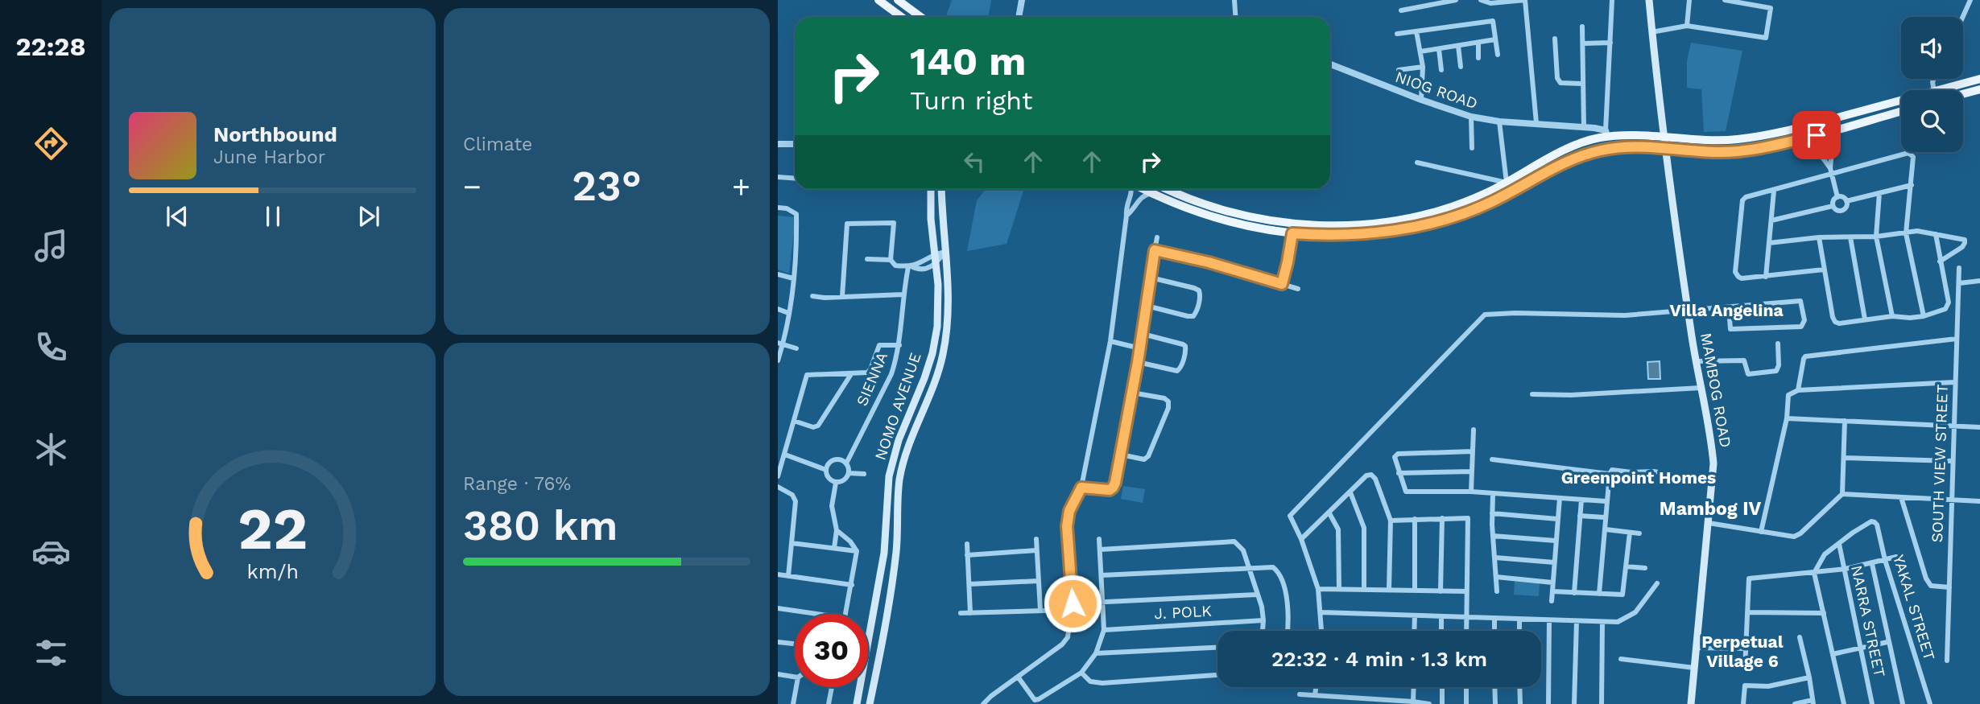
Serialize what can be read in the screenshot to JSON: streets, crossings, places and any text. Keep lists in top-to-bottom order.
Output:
{
  "streets": {
    "main road": ["MAMBOG ROAD", "NOMO AVENUE"],
    "street": [
      "NIOG ROAD",
      "SIENNA",
      "SOUTH VIEW STREET",
      "YAKAL STREET",
      "J. POLK",
      "NARRA STREET"
    ]
  },
  "crossings": [
    ["YAKAL STREET", "NARRA STREET"]
  ],
  "districts": [
    "Villa Angelina",
    "Greenpoint Homes",
    "Mambog IV",
    "Perpetual Village 6"
  ],
  "page": {
    "tabs": "22:28",
    "tile": [
      "Climate",
      ["Range · 76%", "380 km"]
    ],
    "turn": ["140 m", "Turn right"],
    "song": ["Northbound", "June Harbor"],
    "heat": ["−", "23°", "+"],
    "limit": "30",
    "trip": "22:32 · 4 min · 1.3 km",
    "gauge": ["22", "km/h"]
  }
}
